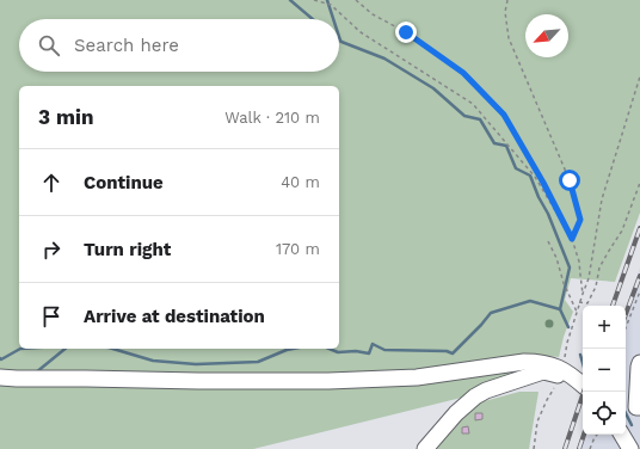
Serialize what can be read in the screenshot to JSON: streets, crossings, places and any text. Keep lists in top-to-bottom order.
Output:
{
  "north": "bottom left",
  "page": {
    "search": "Search here",
    "heading": ["3 min", "Walk · 210 m"],
    "list": [
      ["Continue", "40 m"],
      ["Turn right", "170 m"],
      "Arrive at destination"
    ],
    "map_buttons": ["+", "−"]
  }
}
